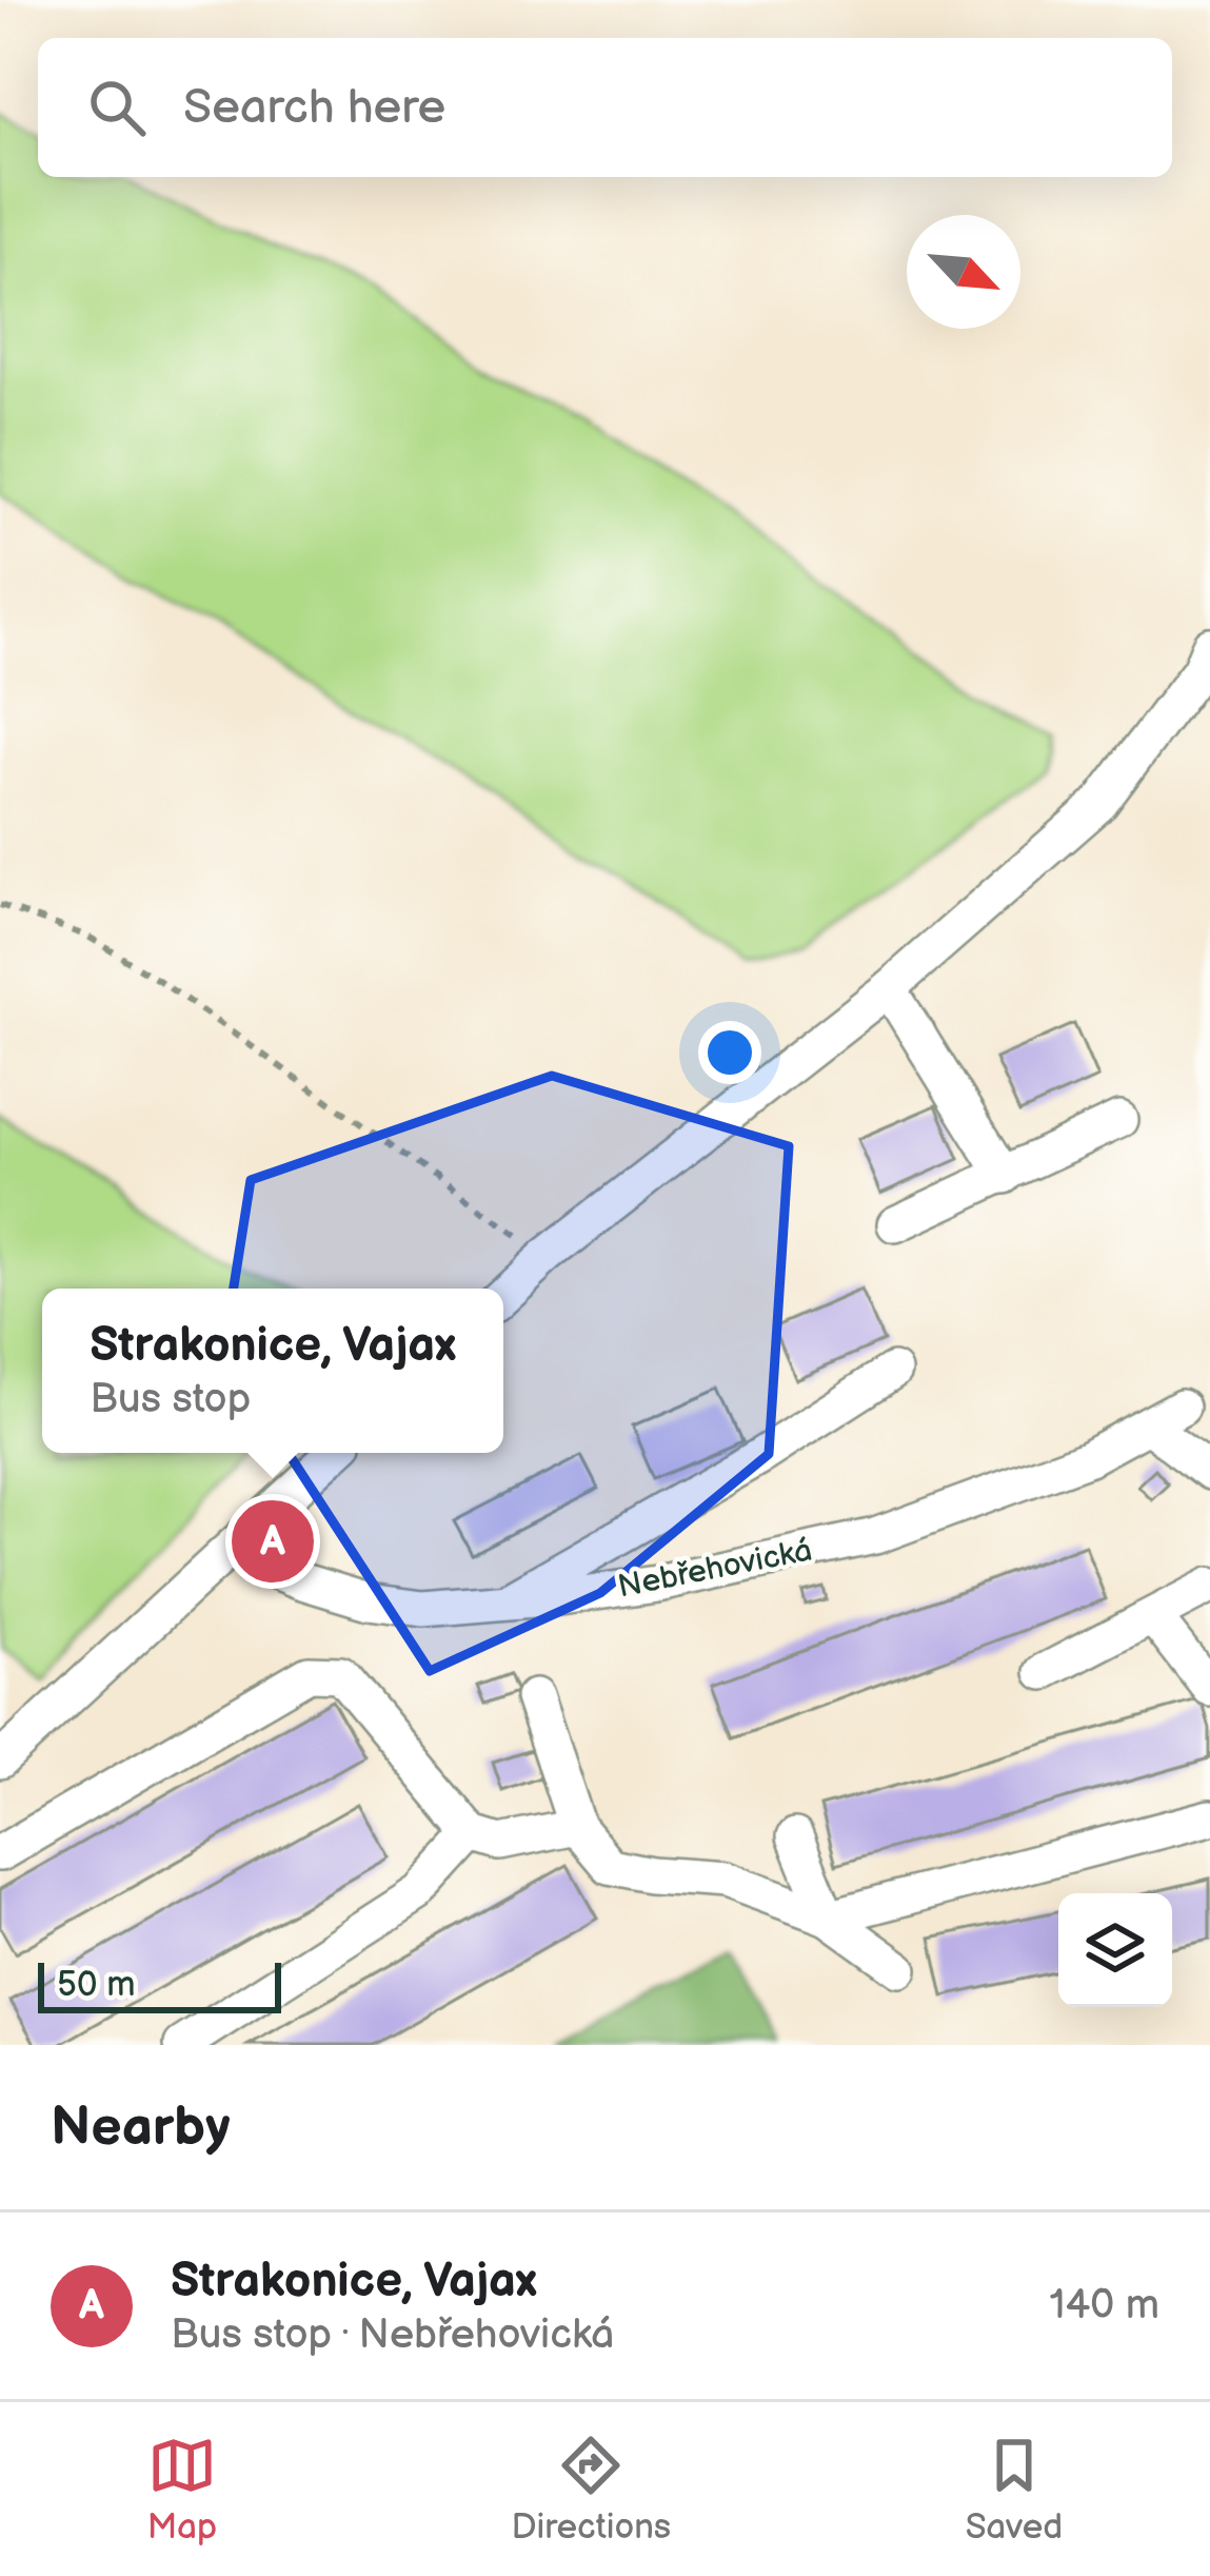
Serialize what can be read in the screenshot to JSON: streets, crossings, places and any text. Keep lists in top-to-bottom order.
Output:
{
  "streets": {
    "street": ["Nebřehovická"]
  },
  "scale_bar": "50 m",
  "north": "bottom right",
  "page": {
    "search": "Search here",
    "popup": ["Strakonice, Vajax", "Bus stop"],
    "pins": "A",
    "scale": "50 m",
    "heading": "Nearby",
    "list": [
      {
        "mark": "A",
        "name": "Strakonice, Vajax",
        "note": "Bus stop · Nebřehovická",
        "value": "140 m"
      }
    ],
    "nav": ["Map", "Directions", "Saved"]
  }
}
